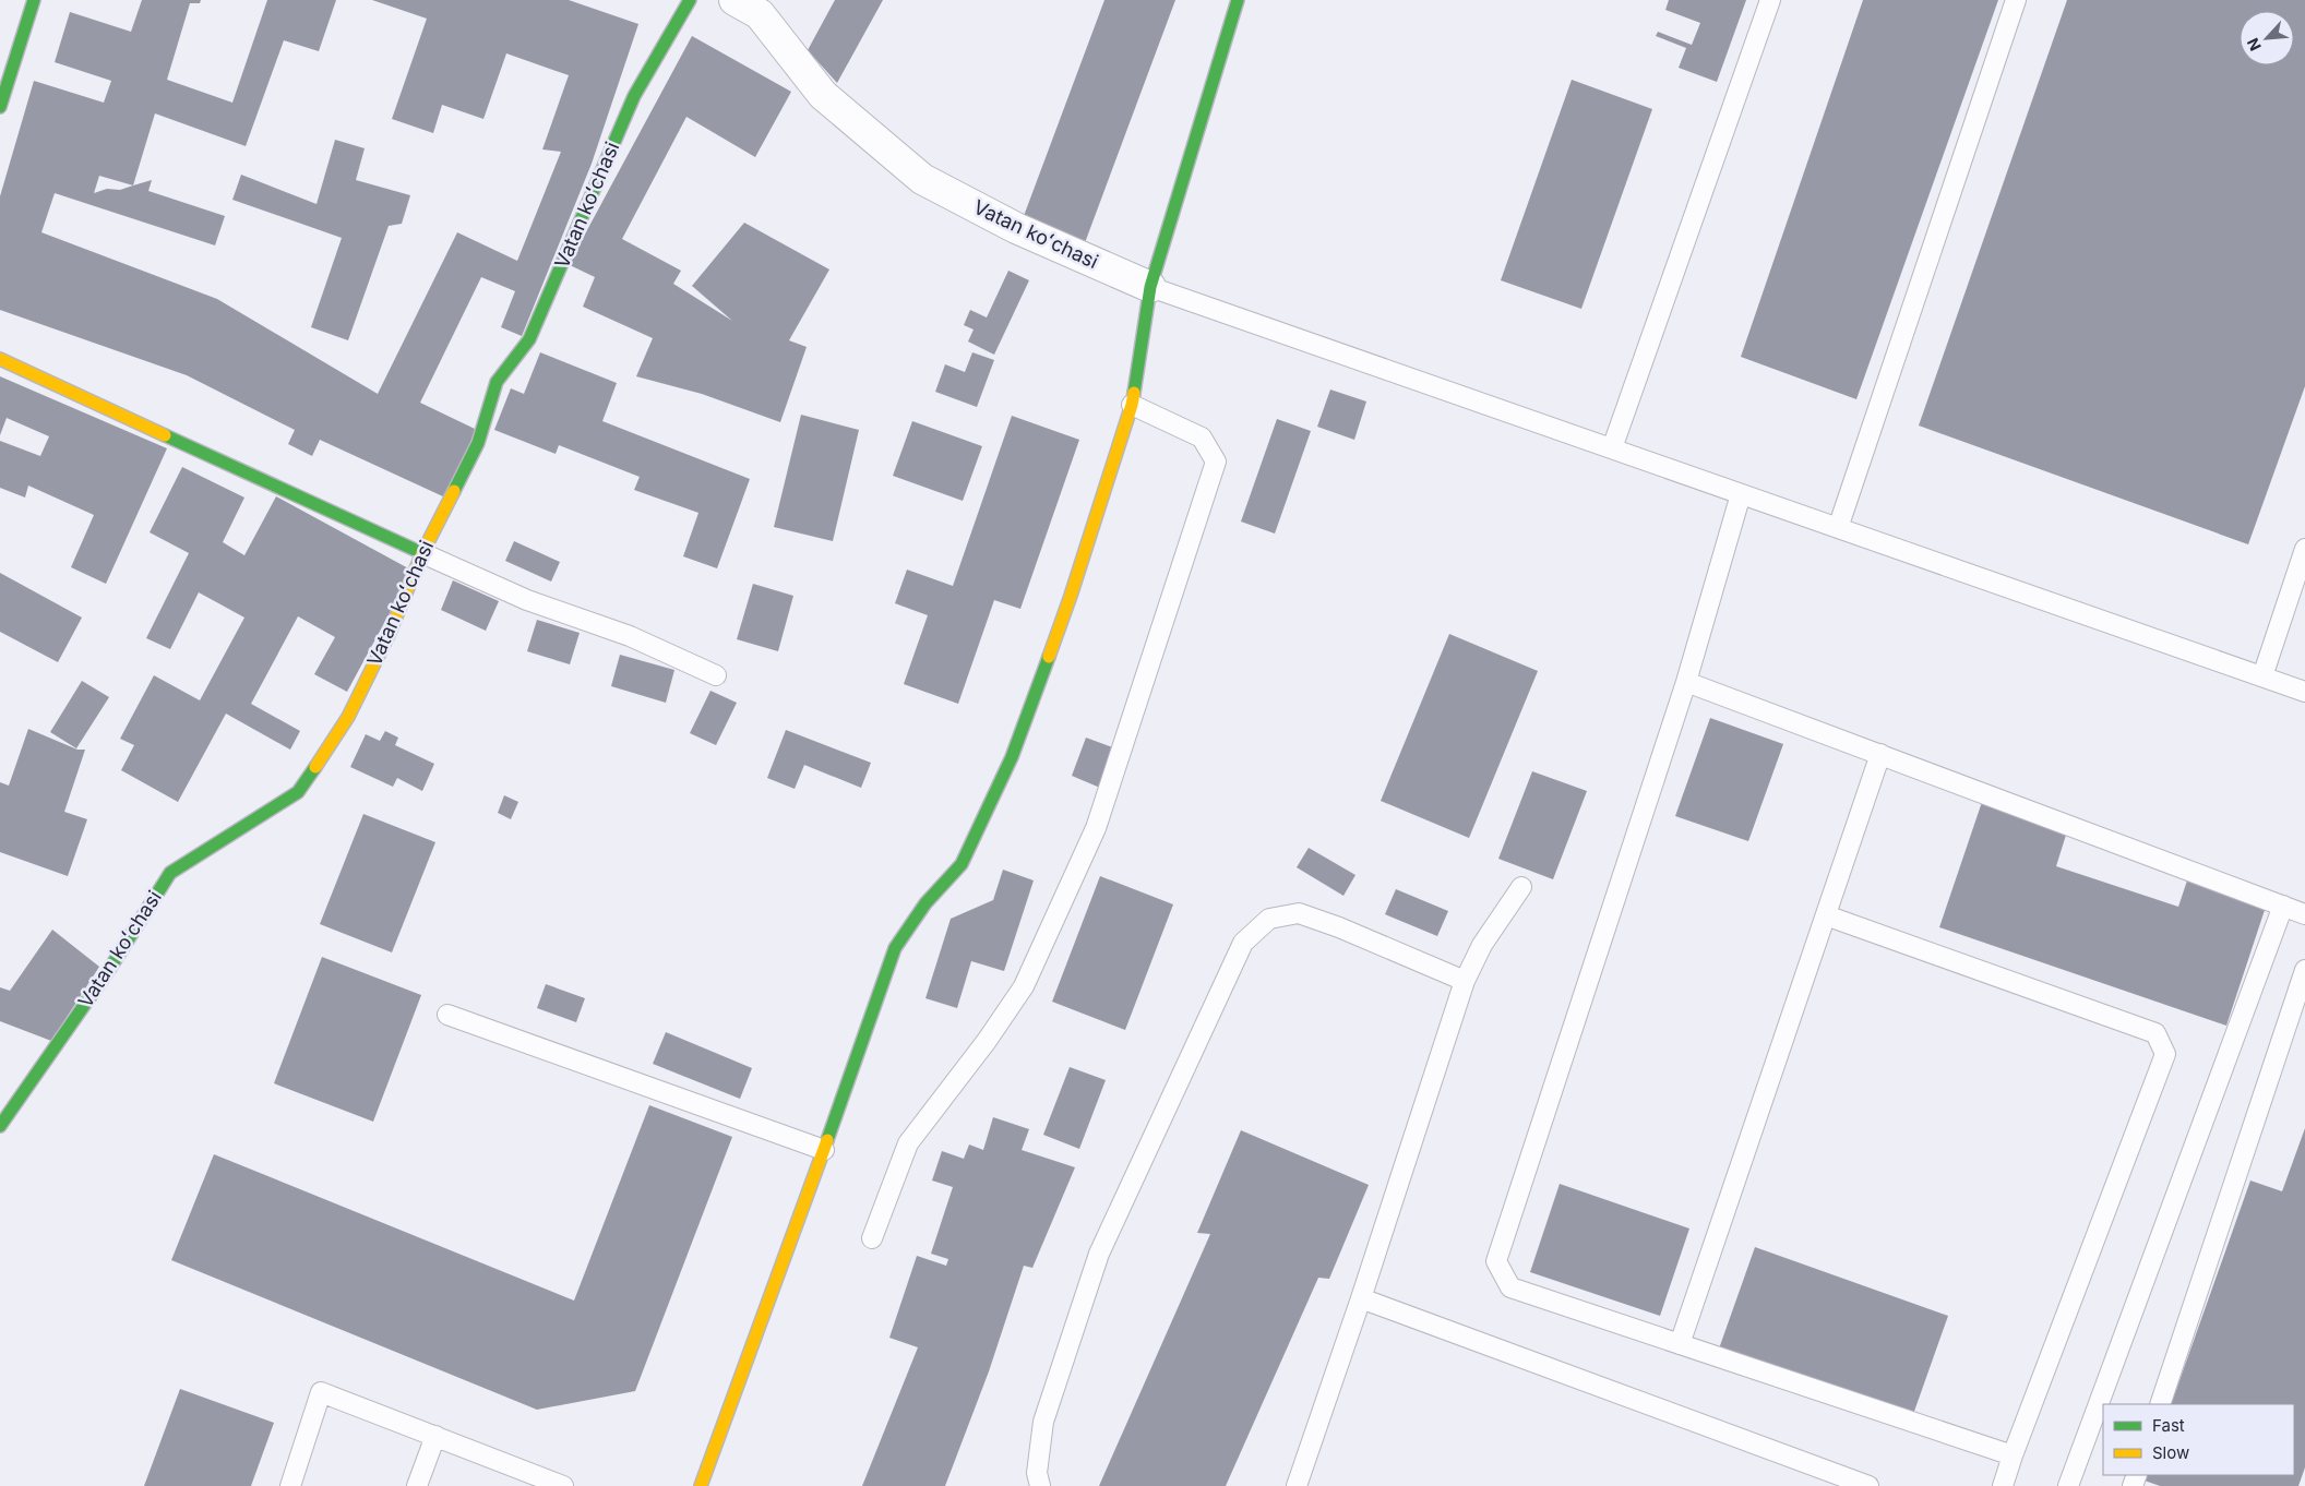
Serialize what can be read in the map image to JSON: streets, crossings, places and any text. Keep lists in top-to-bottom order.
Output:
{
  "streets": {
    "street": ["Vatan koʻchasi"]
  },
  "legend": ["Fast", "Slow"],
  "north": "bottom left"
}
